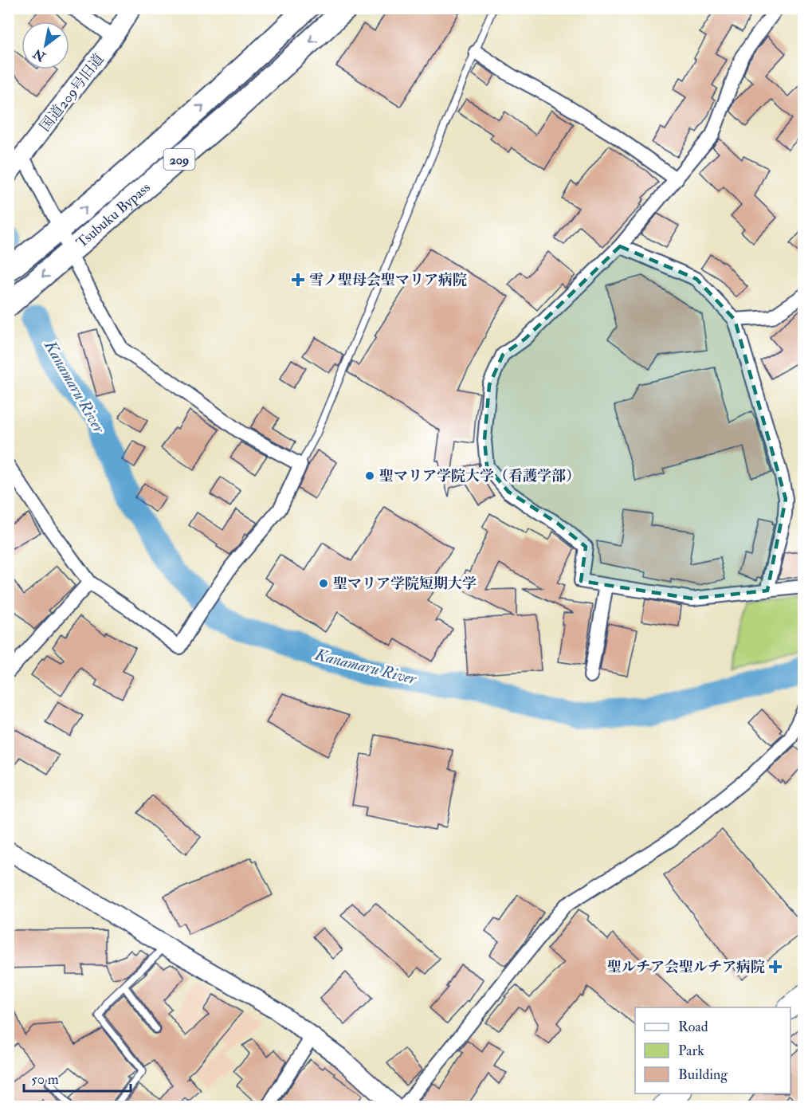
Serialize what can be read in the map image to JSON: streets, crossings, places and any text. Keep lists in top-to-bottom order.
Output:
{
  "streets": {
    "highway": ["209", "Tsubuku Bypass"],
    "street": ["国道209号旧道"]
  },
  "water": ["Kanamaru River"],
  "places": {
    "health": ["雪ノ聖母会聖マリア病院", "聖ルチア会聖ルチア病院"],
    "other": ["聖マリア学院大学（看護学部）", "聖マリア学院短期大学"]
  },
  "legend": ["Road", "Park", "Building"],
  "scale_bar": "50 m",
  "north": "bottom left"
}
